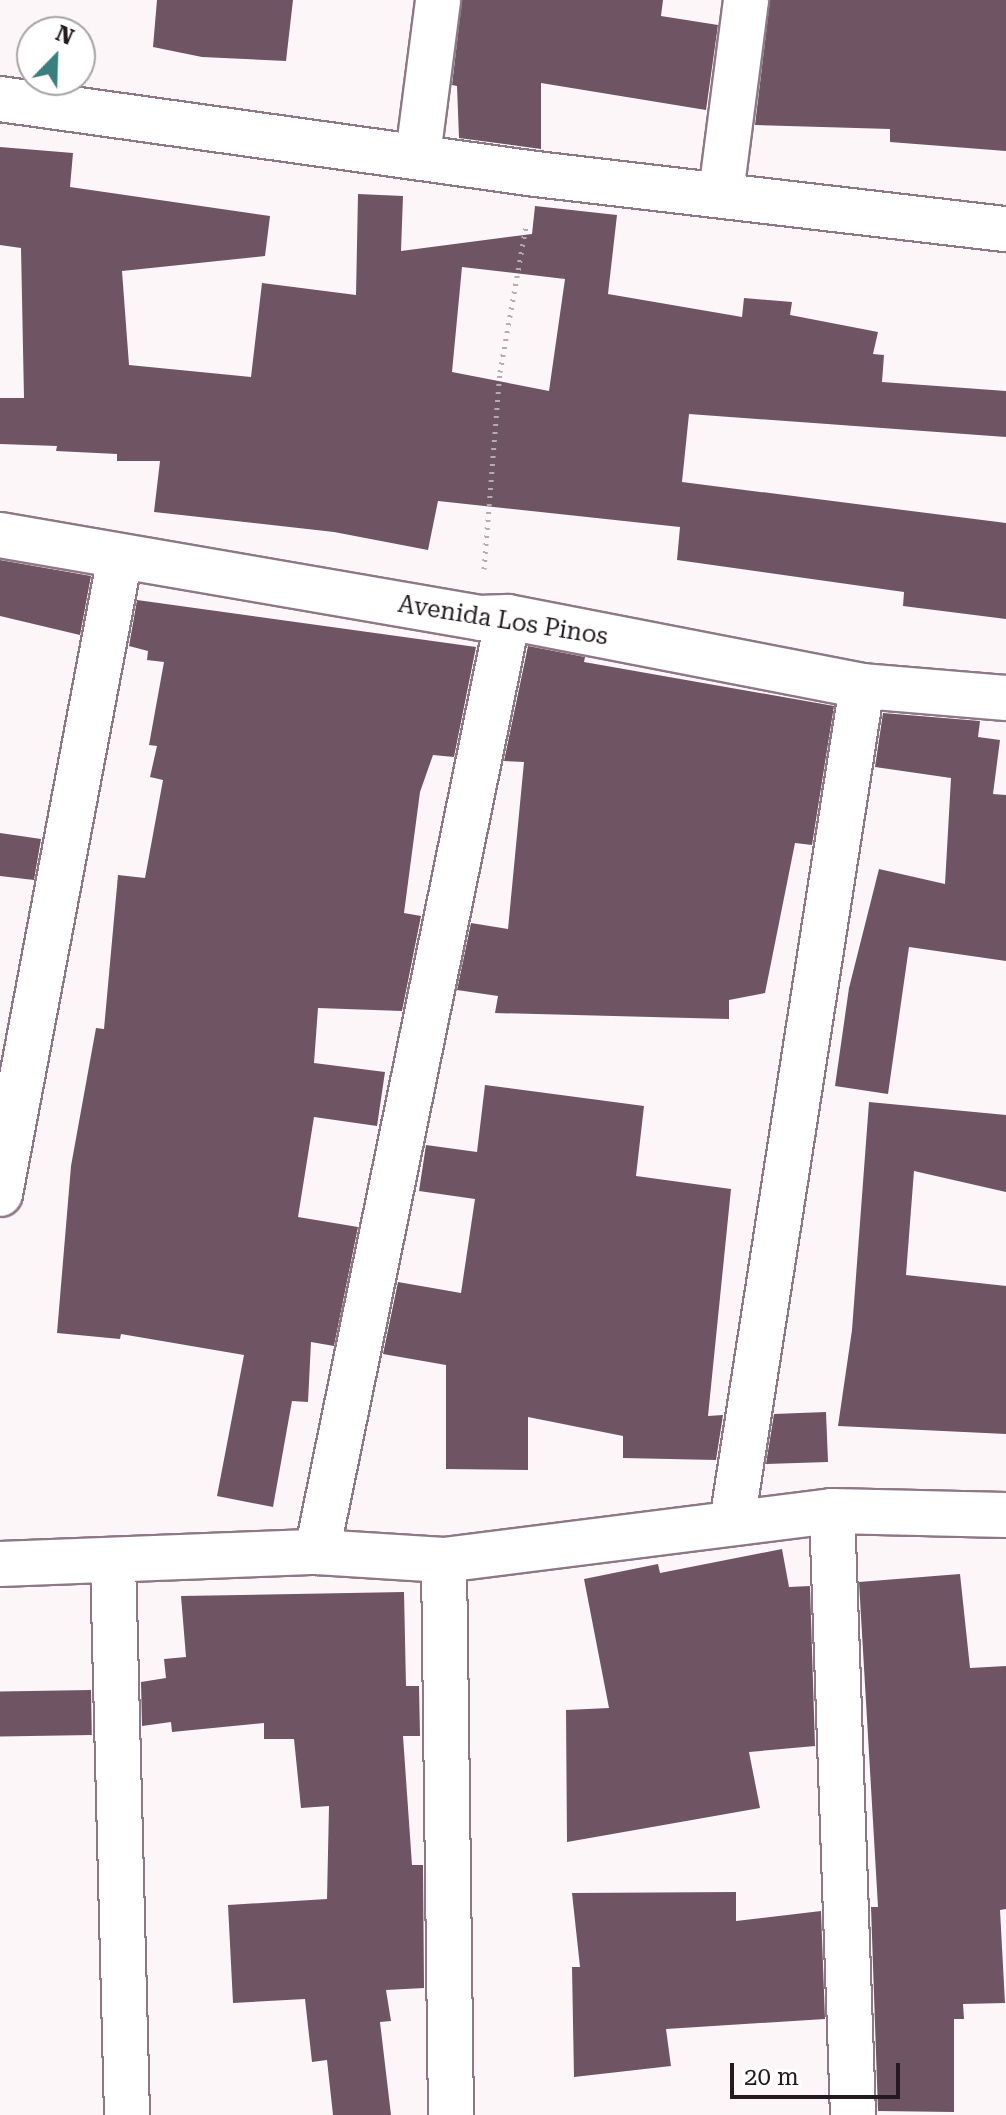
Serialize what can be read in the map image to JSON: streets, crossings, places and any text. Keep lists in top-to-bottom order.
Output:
{
  "streets": {
    "street": ["Avenida Los Pinos"]
  },
  "scale_bar": "20 m",
  "north": "top right"
}
